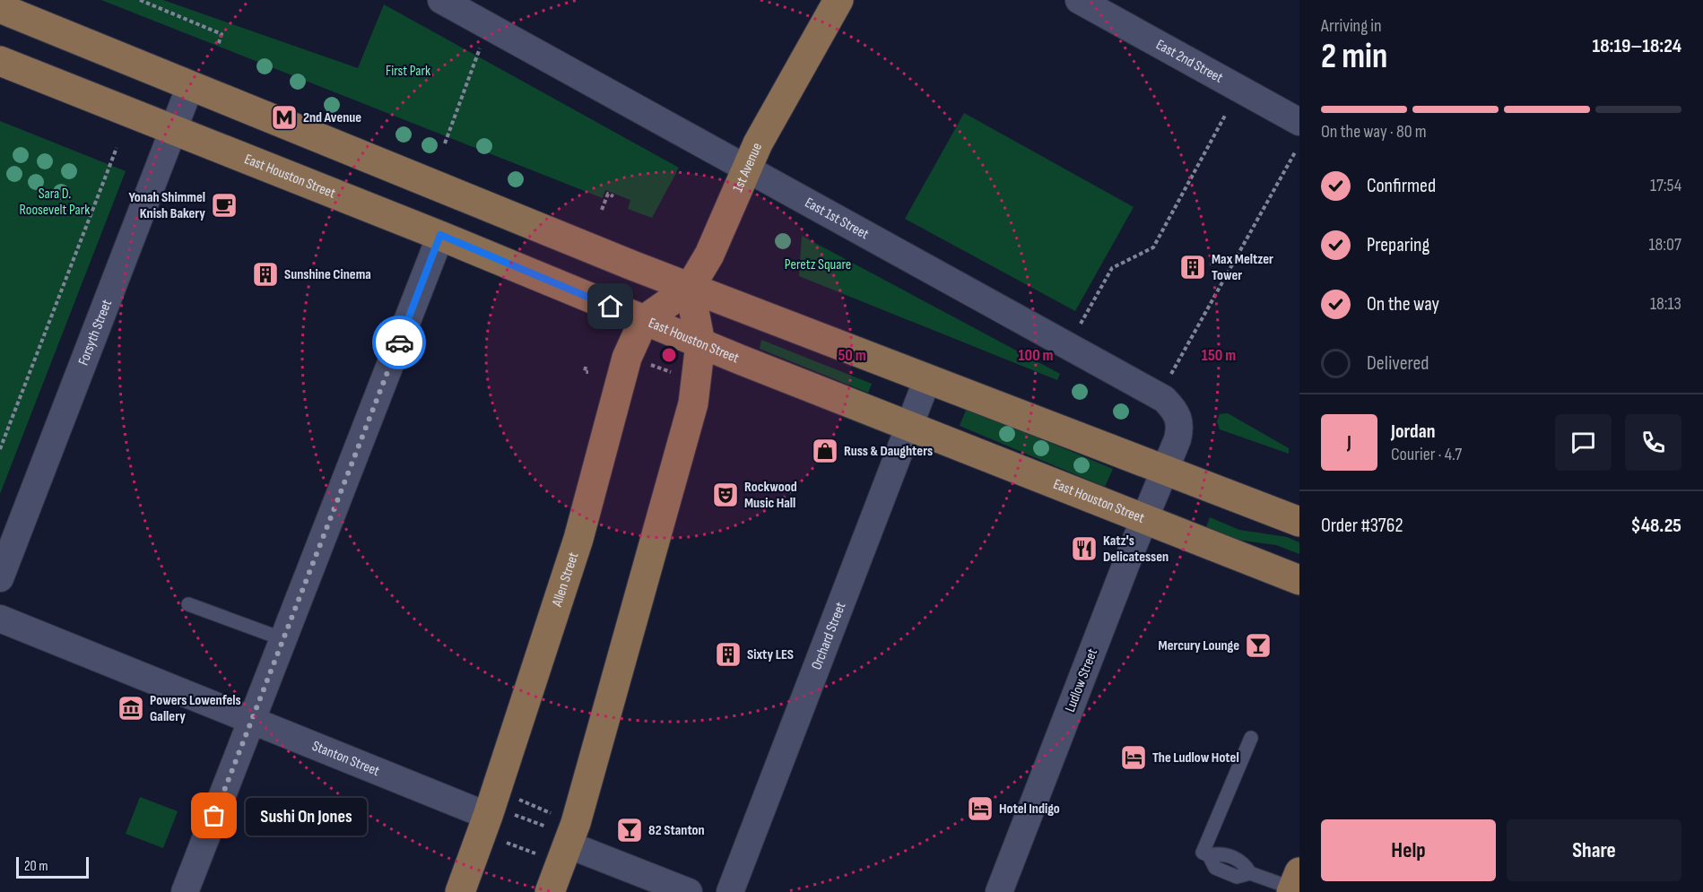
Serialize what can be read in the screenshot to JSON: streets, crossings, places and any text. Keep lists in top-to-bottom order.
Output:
{
  "streets": {
    "main road": ["1st Avenue", "East Houston Street", "Allen Street"],
    "street": [
      "East 2nd Street",
      "East 1st Street",
      "Forsyth Street",
      "Orchard Street",
      "Ludlow Street",
      "Stanton Street"
    ]
  },
  "crossings": [
    ["1st Avenue", "East 1st Street"],
    ["East Houston Street", "Forsyth Street"],
    ["East Houston Street", "Allen Street"],
    ["East Houston Street", "Orchard Street"],
    ["East Houston Street", "Ludlow Street"],
    ["East 1st Street", "Ludlow Street"],
    ["Allen Street", "Stanton Street"]
  ],
  "parks": ["First Park", "Sara D. Roosevelt Park", "Peretz Square"],
  "places": {
    "metro station": ["2nd Avenue"],
    "cafe": ["Yonah Shimmel Knish Bakery"],
    "building": ["Max Meltzer Tower", "Sunshine Cinema", "Sixty LES"],
    "shop": ["Russ & Daughters"],
    "theatre": ["Rockwood Music Hall"],
    "restaurant": ["Katz's Delicatessen"],
    "bar": ["Mercury Lounge", "82 Stanton"],
    "museum": ["Powers Lowenfels Gallery"],
    "hotel": ["The Ludlow Hotel", "Hotel Indigo"],
    "other": ["Sushi On Jones"]
  },
  "scale_bar": "20 m",
  "page": {
    "heading": ["2 min", "Arriving in", "18:19–18:24"],
    "panel": [
      "Jordan",
      "Courier · 4.7",
      "Order #3762",
      "$48.25"
    ],
    "bar": "On the way · 80 m",
    "list": [
      ["Confirmed", "17:54"],
      ["Preparing", "18:07"],
      ["On the way", "18:13"],
      "Delivered"
    ],
    "round": "J",
    "bubble": "Sushi On Jones",
    "buttons": ["Help", "Share"],
    "scale": "20 m"
  },
  "rings": ["50 m", "100 m", "150 m"]
}
